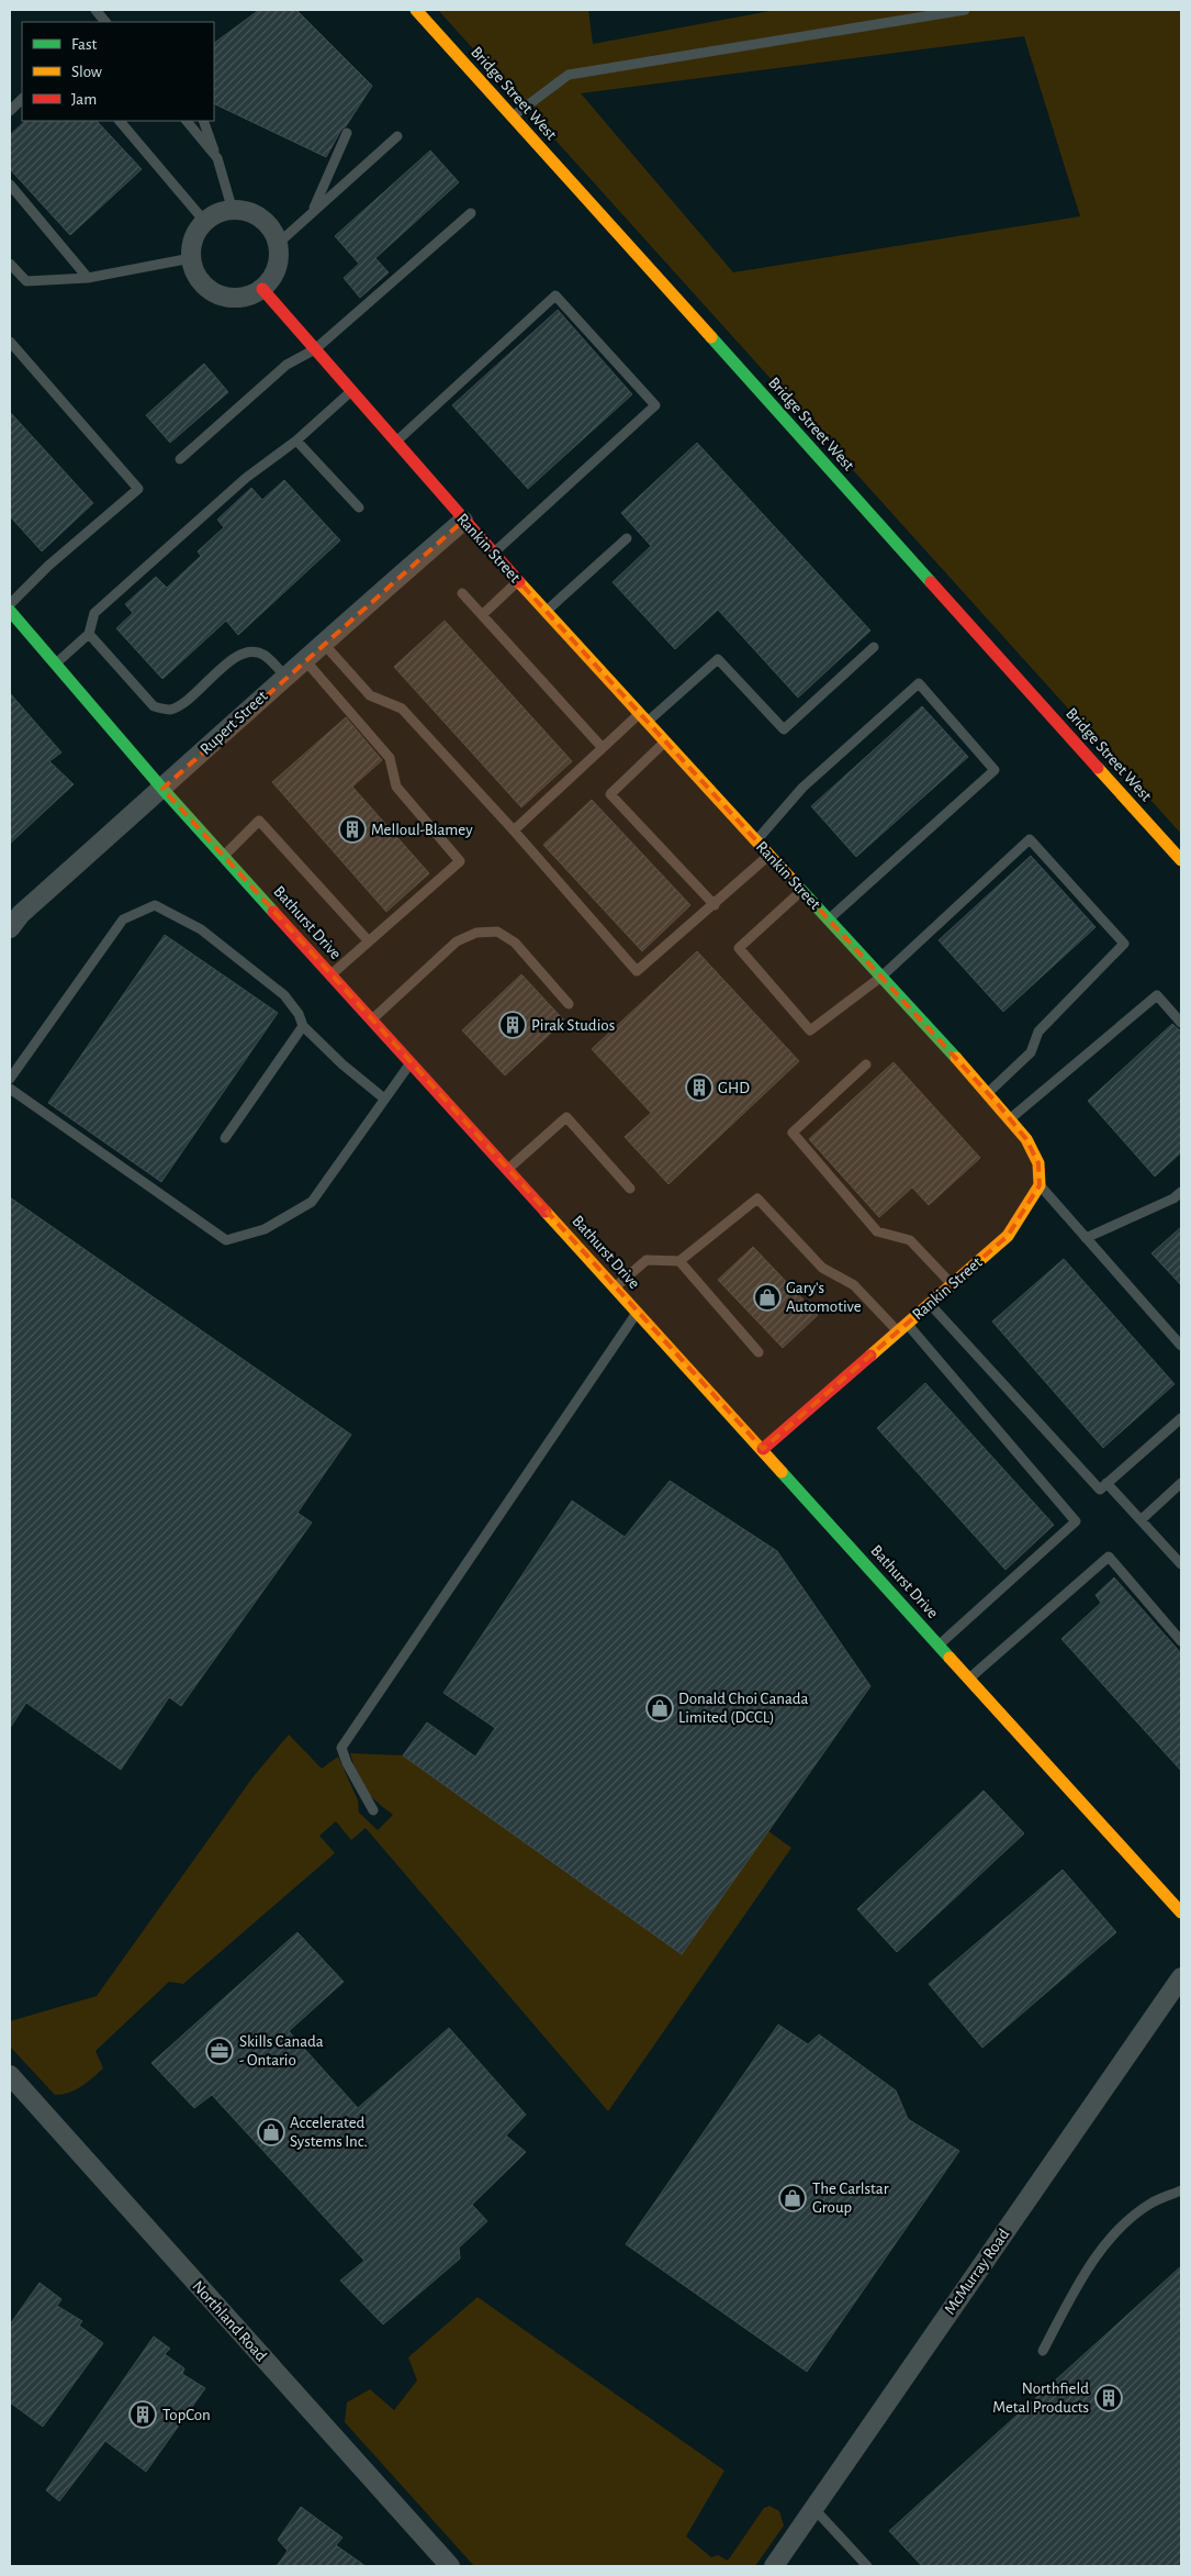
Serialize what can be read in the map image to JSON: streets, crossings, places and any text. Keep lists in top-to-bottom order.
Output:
{
  "streets": {
    "street": [
      "Bridge Street West",
      "Rankin Street",
      "Rupert Street",
      "Bathurst Drive",
      "McMurray Road",
      "Northland Road"
    ]
  },
  "crossings": [
    ["Rankin Street", "Rupert Street"],
    ["Rankin Street", "Bathurst Drive"],
    ["Rupert Street", "Bathurst Drive"]
  ],
  "places": {
    "building": [
      "Melloul-Blamey",
      "Pirak Studios",
      "GHD",
      "Northfield Metal Products",
      "TopCon"
    ],
    "shop": [
      "Gary's Automotive",
      "Donald Choi Canada Limited (DCCL)",
      "Accelerated Systems Inc.",
      "The Carlstar Group"
    ],
    "office": ["Skills Canada - Ontario"]
  },
  "legend": ["Fast", "Slow", "Jam"]
}
